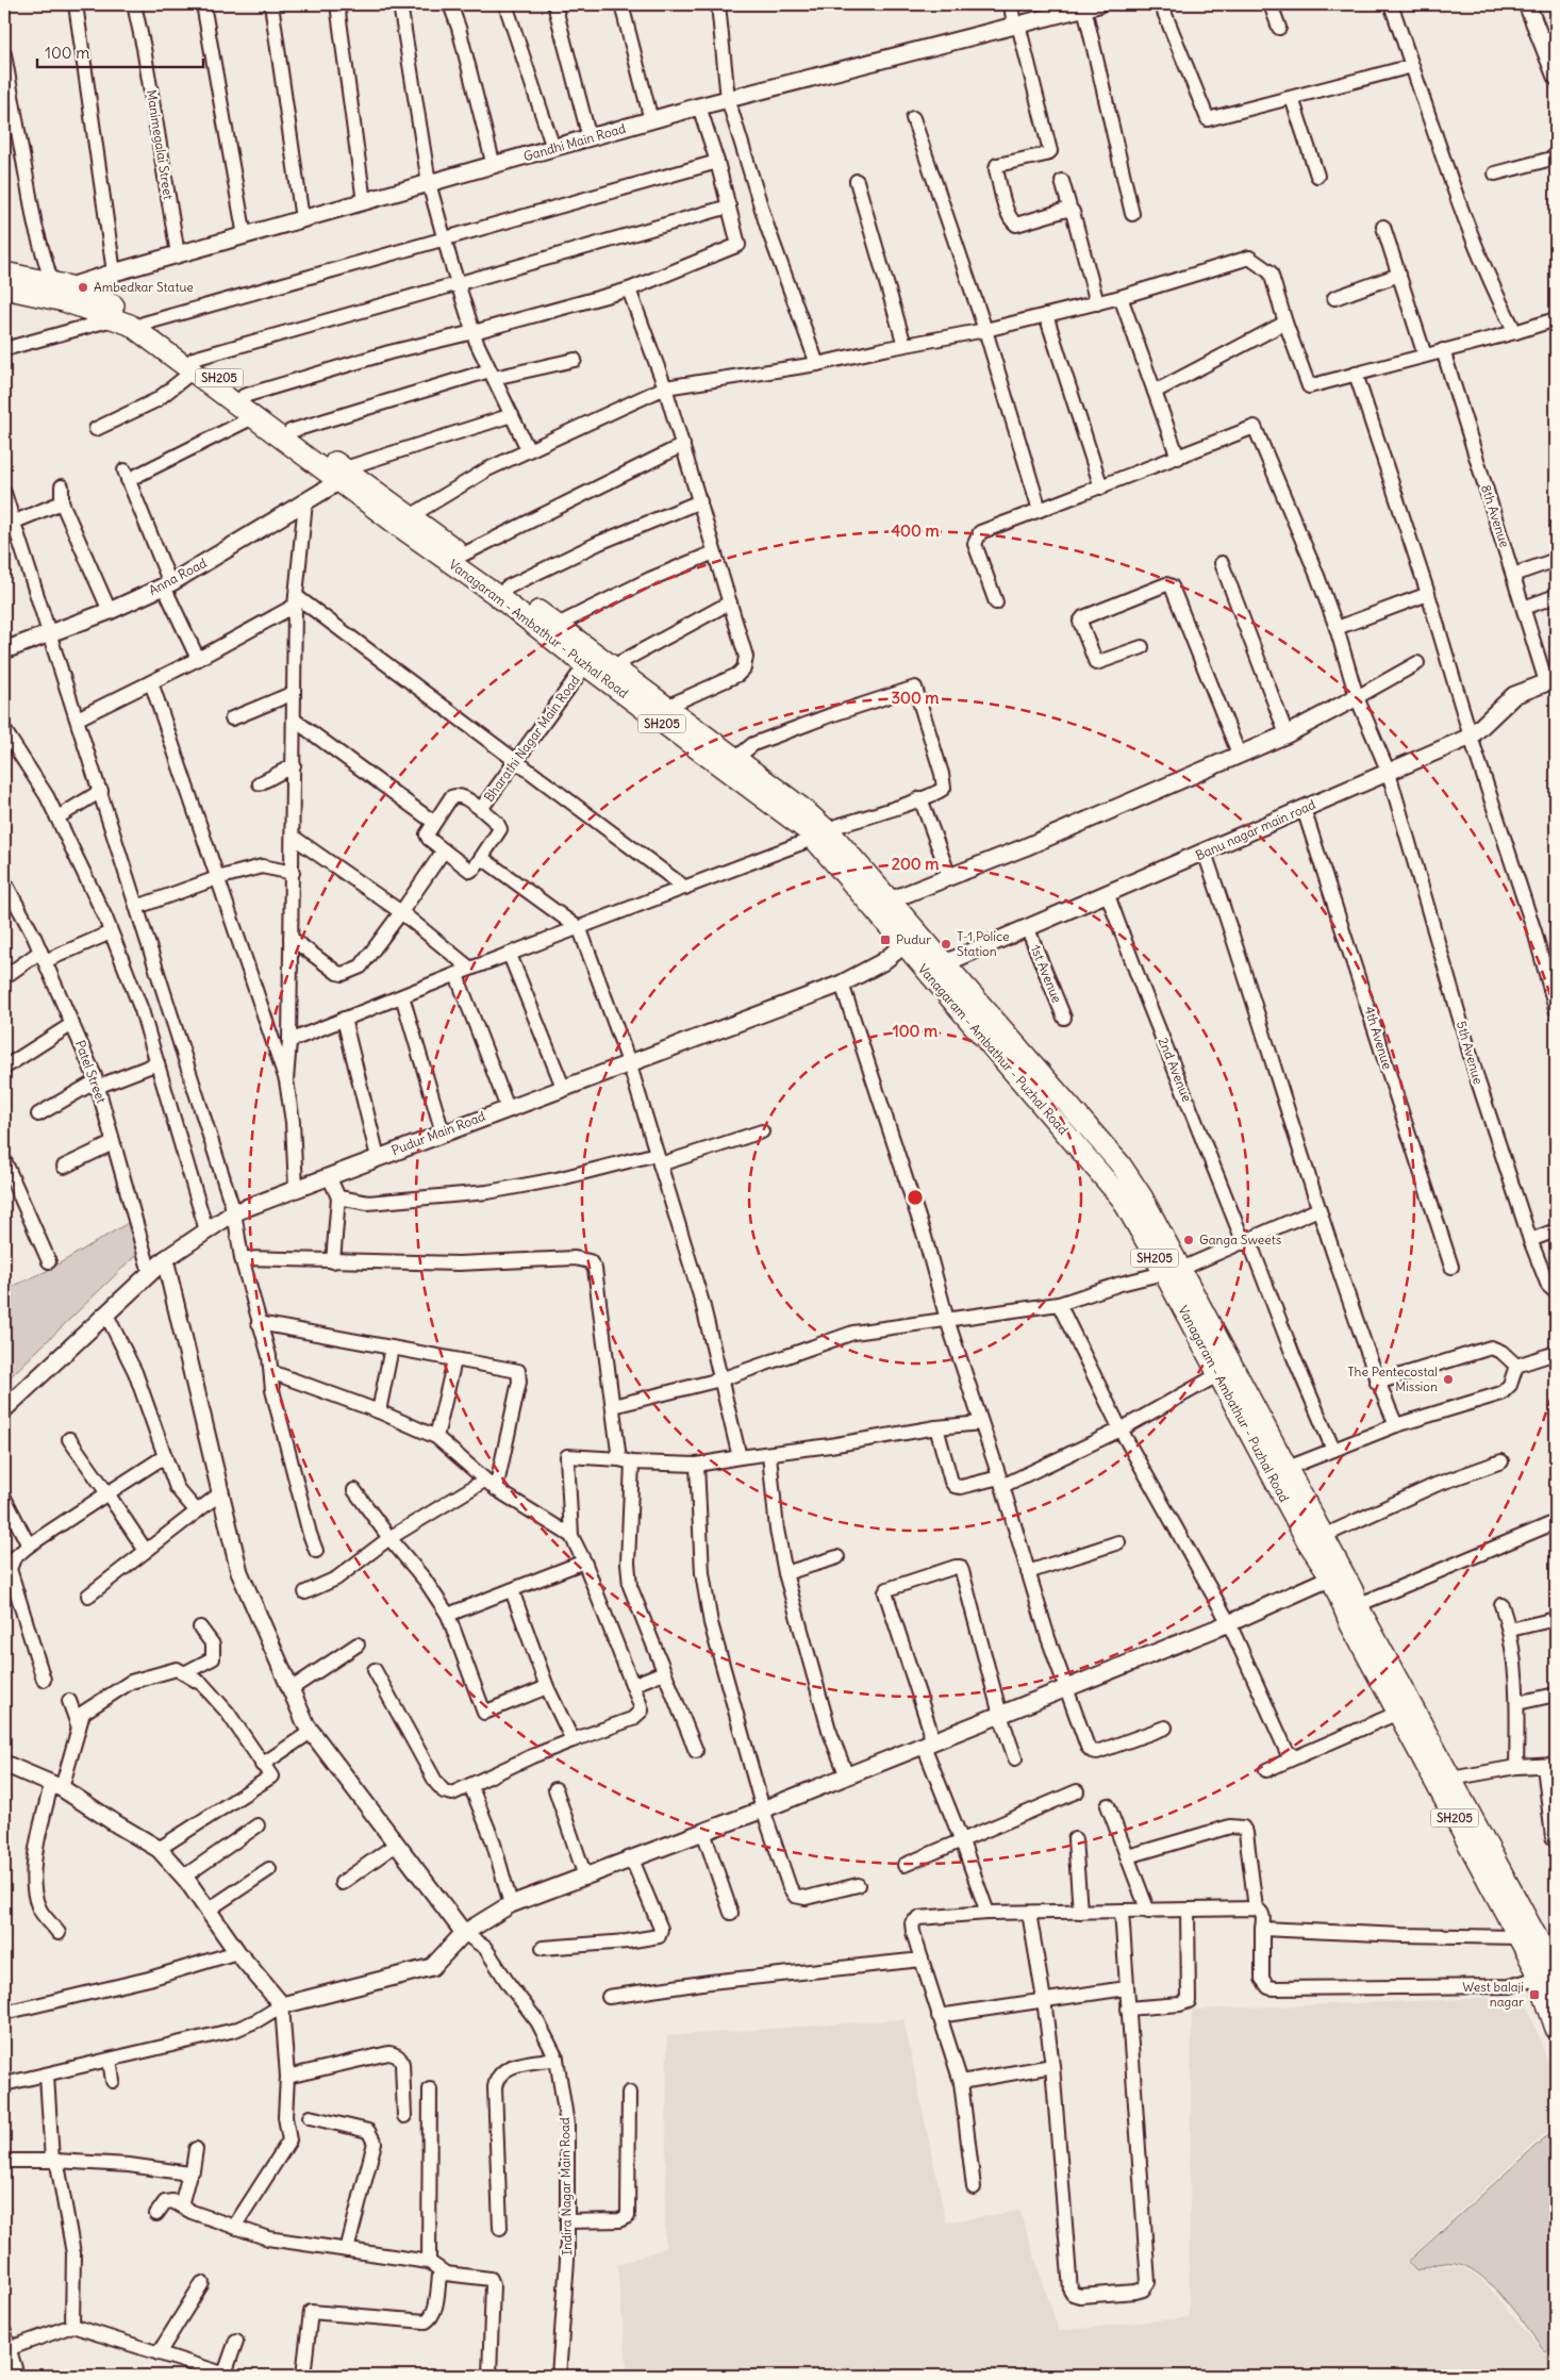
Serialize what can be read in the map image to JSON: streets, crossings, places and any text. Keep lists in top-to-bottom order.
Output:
{
  "streets": {
    "main road": ["SH205", "Vanagaram - Ambathur - Puzhal Road"],
    "street": [
      "Gandhi Main Road",
      "Manimegalai Street",
      "8th Avenue",
      "Anna Road",
      "Bharathi Nagar Main Road",
      "Banu nagar main road",
      "1st Avenue",
      "4th Avenue",
      "5th Avenue",
      "2nd Avenue",
      "Patel Street",
      "Pudur Main Road",
      "Indira Nagar Main Road"
    ]
  },
  "crossings": [
    ["Gandhi Main Road", "Manimegalai Street"],
    ["Gandhi Main Road", "Vanagaram - Ambathur - Puzhal Road"],
    ["8th Avenue", "Banu nagar main road"],
    ["Anna Road", "Vanagaram - Ambathur - Puzhal Road"],
    ["Vanagaram - Ambathur - Puzhal Road", "Bharathi Nagar Main Road"],
    ["Vanagaram - Ambathur - Puzhal Road", "Pudur Main Road"],
    ["Banu nagar main road", "1st Avenue"],
    ["Banu nagar main road", "4th Avenue"],
    ["Banu nagar main road", "5th Avenue"],
    ["Banu nagar main road", "2nd Avenue"],
    ["Patel Street", "Pudur Main Road"]
  ],
  "places": {
    "other": [
      "Ambedkar Statue",
      "T-1 Police Station",
      "Ganga Sweets",
      "The Pentecostal Mission"
    ],
    "transit": ["Pudur", "West balaji nagar"]
  },
  "scale_bar": "100 m",
  "rings": [
    "400 m",
    "300 m",
    "200 m",
    "100 m"
  ]
}
